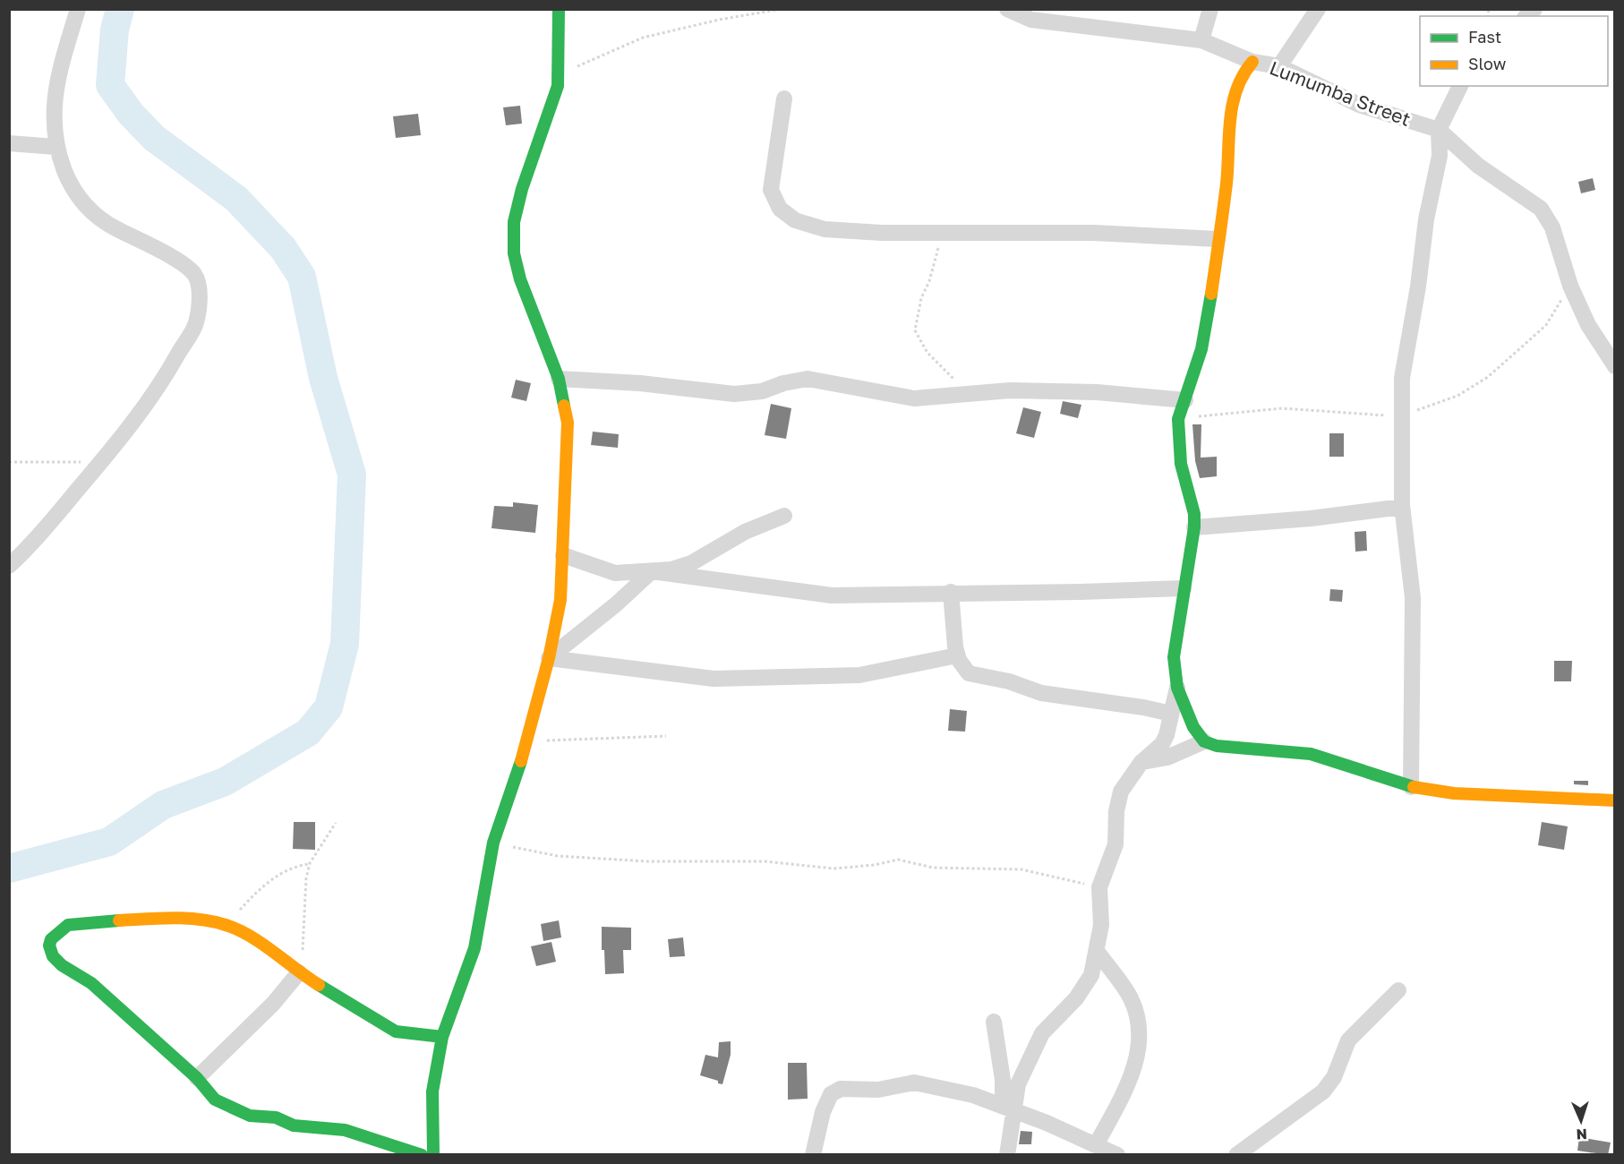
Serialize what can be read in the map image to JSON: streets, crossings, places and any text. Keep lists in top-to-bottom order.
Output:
{
  "streets": {
    "street": ["Lumumba Street"]
  },
  "legend": ["Fast", "Slow"],
  "north": "bottom"
}
